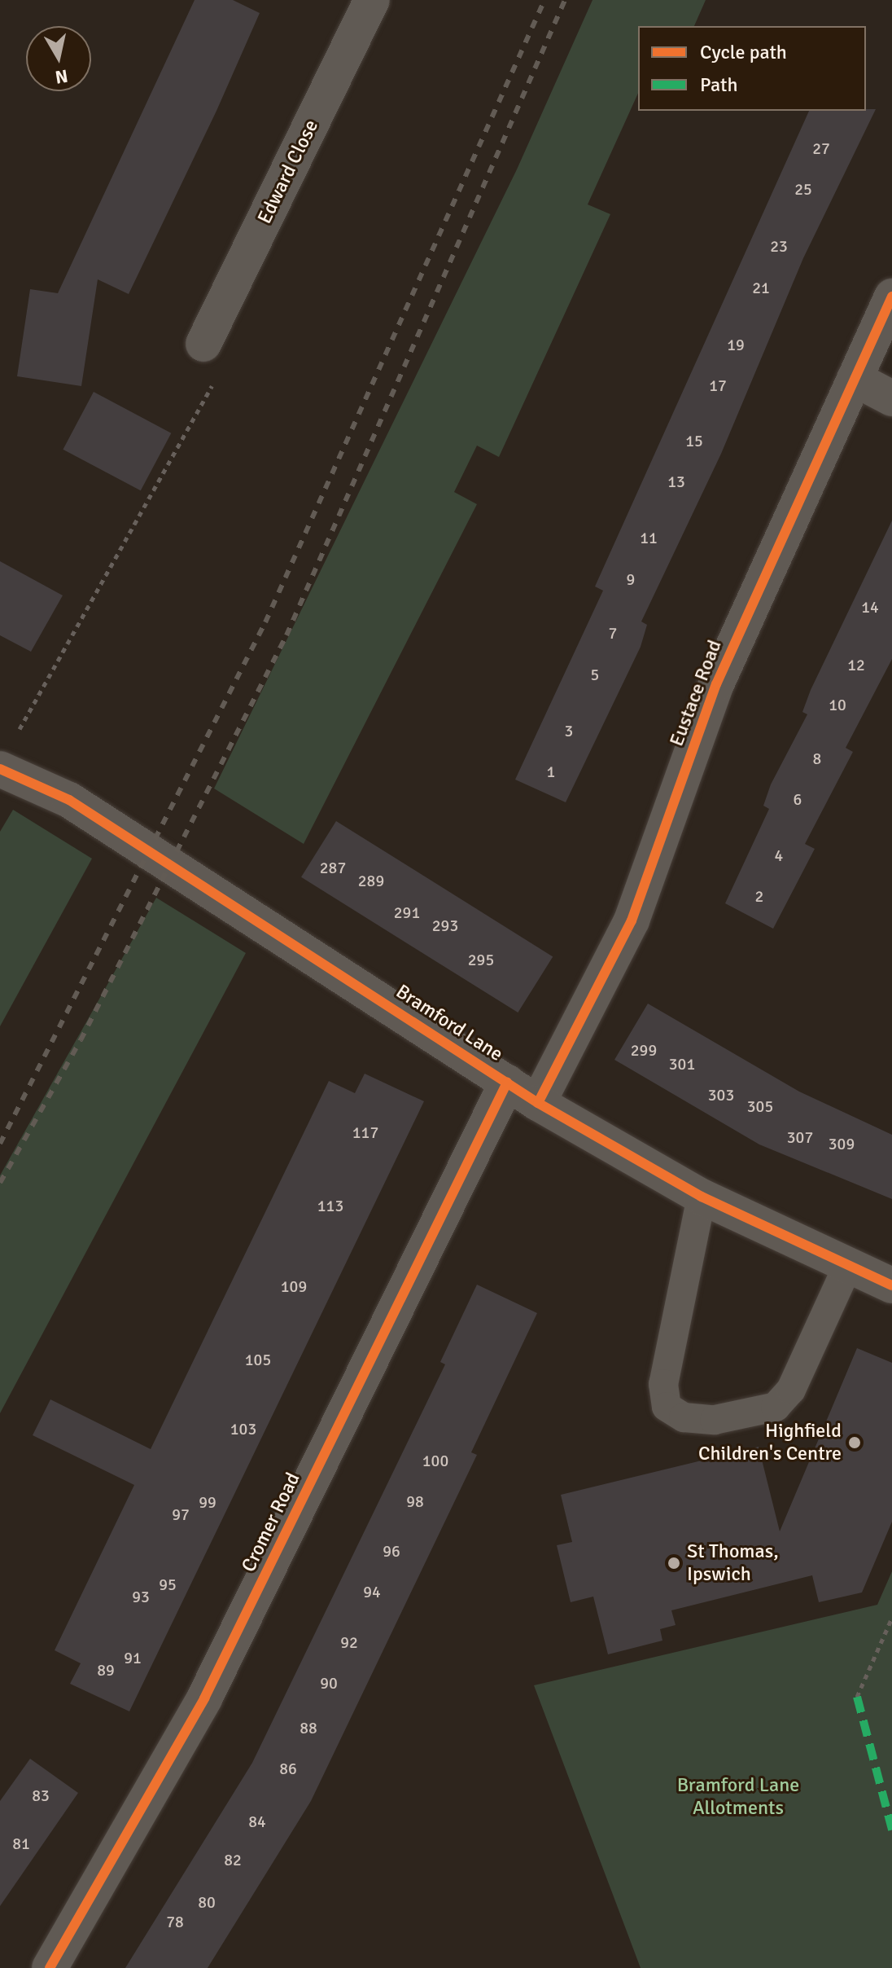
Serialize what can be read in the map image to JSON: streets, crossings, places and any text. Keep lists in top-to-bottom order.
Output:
{
  "streets": {
    "street": [
      "Edward Close",
      "Eustace Road",
      "Bramford Lane",
      "Cromer Road"
    ]
  },
  "crossings": [
    ["Eustace Road", "Bramford Lane"],
    ["Bramford Lane", "Cromer Road"]
  ],
  "parks": ["Bramford Lane Allotments"],
  "places": ["Highfield Children's Centre", "St Thomas, Ipswich"],
  "house_numbers": [
    "27",
    "25",
    "23",
    "21",
    "19",
    "17",
    "15",
    "13",
    "11",
    "9",
    "14",
    "7",
    "12",
    "5",
    "10",
    "3",
    "8",
    "1",
    "6",
    "4",
    "287",
    "289",
    "2",
    "291",
    "293",
    "295",
    "299",
    "301",
    "303",
    "305",
    "117",
    "307",
    "309",
    "113",
    "109",
    "105",
    "103",
    "100",
    "98",
    "99",
    "97",
    "96",
    "95",
    "94",
    "93",
    "92",
    "91",
    "89",
    "90",
    "88",
    "86",
    "83",
    "84",
    "81",
    "82",
    "80",
    "78"
  ],
  "legend": ["Cycle path", "Path"],
  "north": "bottom"
}
